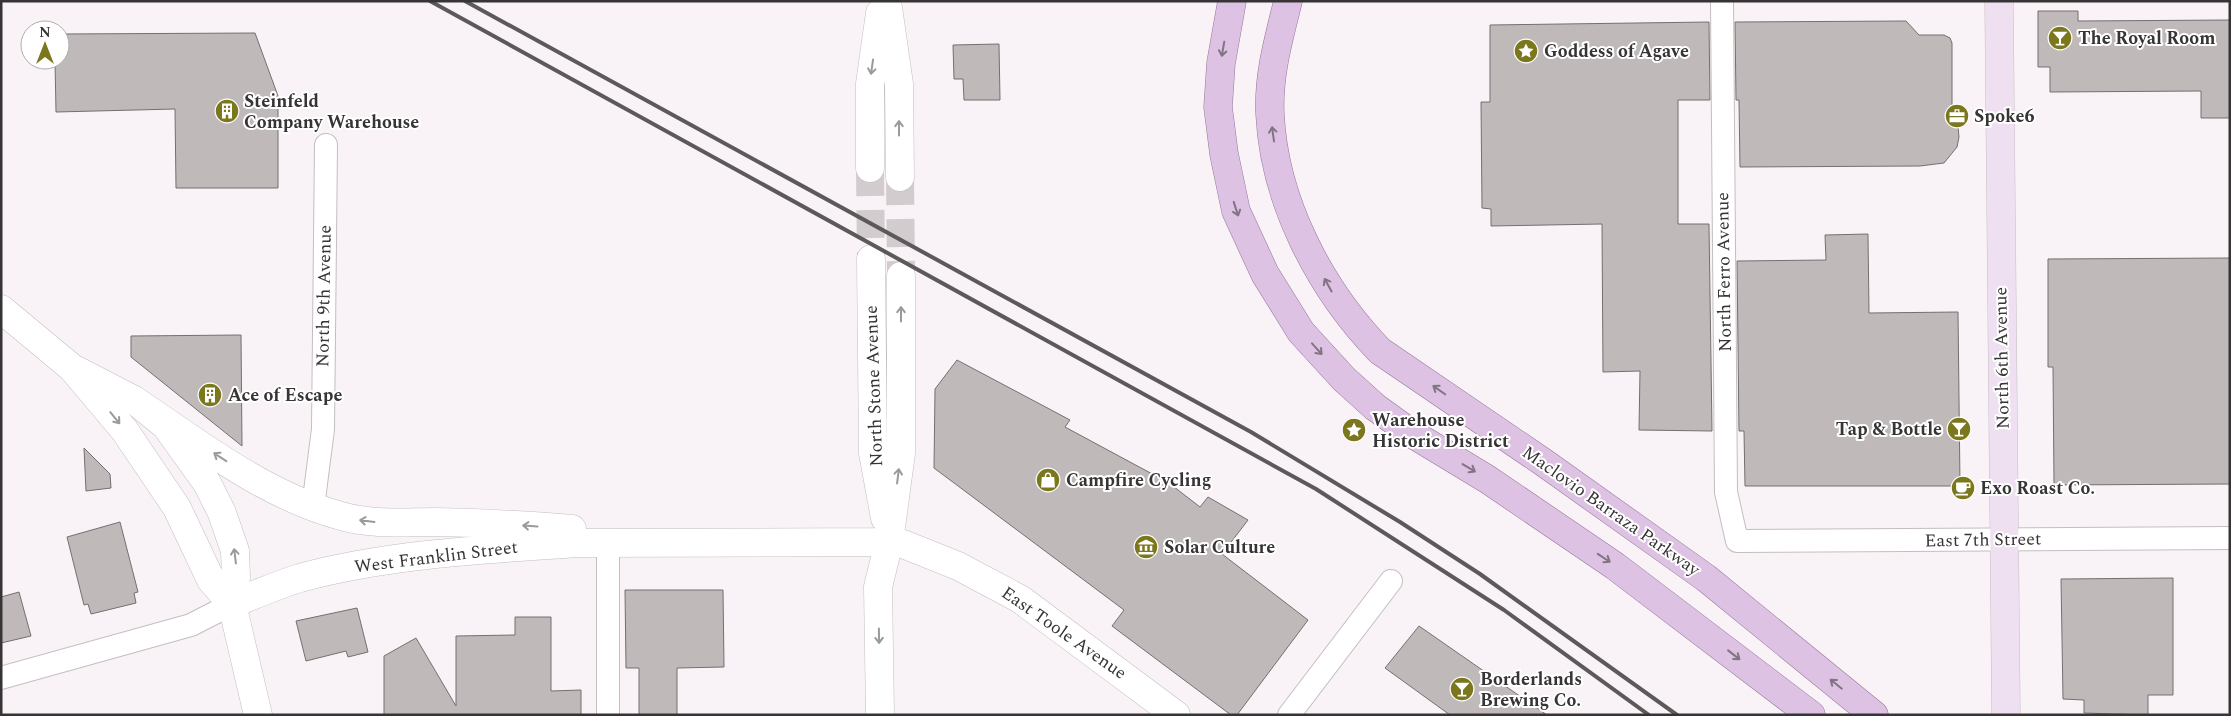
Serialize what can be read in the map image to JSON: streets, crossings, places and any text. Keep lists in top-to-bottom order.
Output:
{
  "streets": {
    "main road": ["North 6th Avenue", "Maclovio Barraza Parkway"],
    "street": [
      "North Ferro Avenue",
      "North 9th Avenue",
      "North Stone Avenue",
      "East 7th Street",
      "West Franklin Street",
      "East Toole Avenue"
    ]
  },
  "crossings": [
    ["North Ferro Avenue", "East 7th Street"],
    ["North 6th Avenue", "East 7th Street"],
    ["North Stone Avenue", "West Franklin Street"],
    ["North Stone Avenue", "East Toole Avenue"],
    ["West Franklin Street", "East Toole Avenue"]
  ],
  "places": {
    "bar": ["The Royal Room", "Tap & Bottle", "Borderlands Brewing Co."],
    "place": ["Goddess of Agave", "Warehouse Historic District"],
    "building": ["Steinfeld Company Warehouse", "Ace of Escape"],
    "office": ["Spoke6"],
    "shop": ["Campfire Cycling"],
    "cafe": ["Exo Roast Co."],
    "museum": ["Solar Culture"]
  },
  "north": "top"
}
